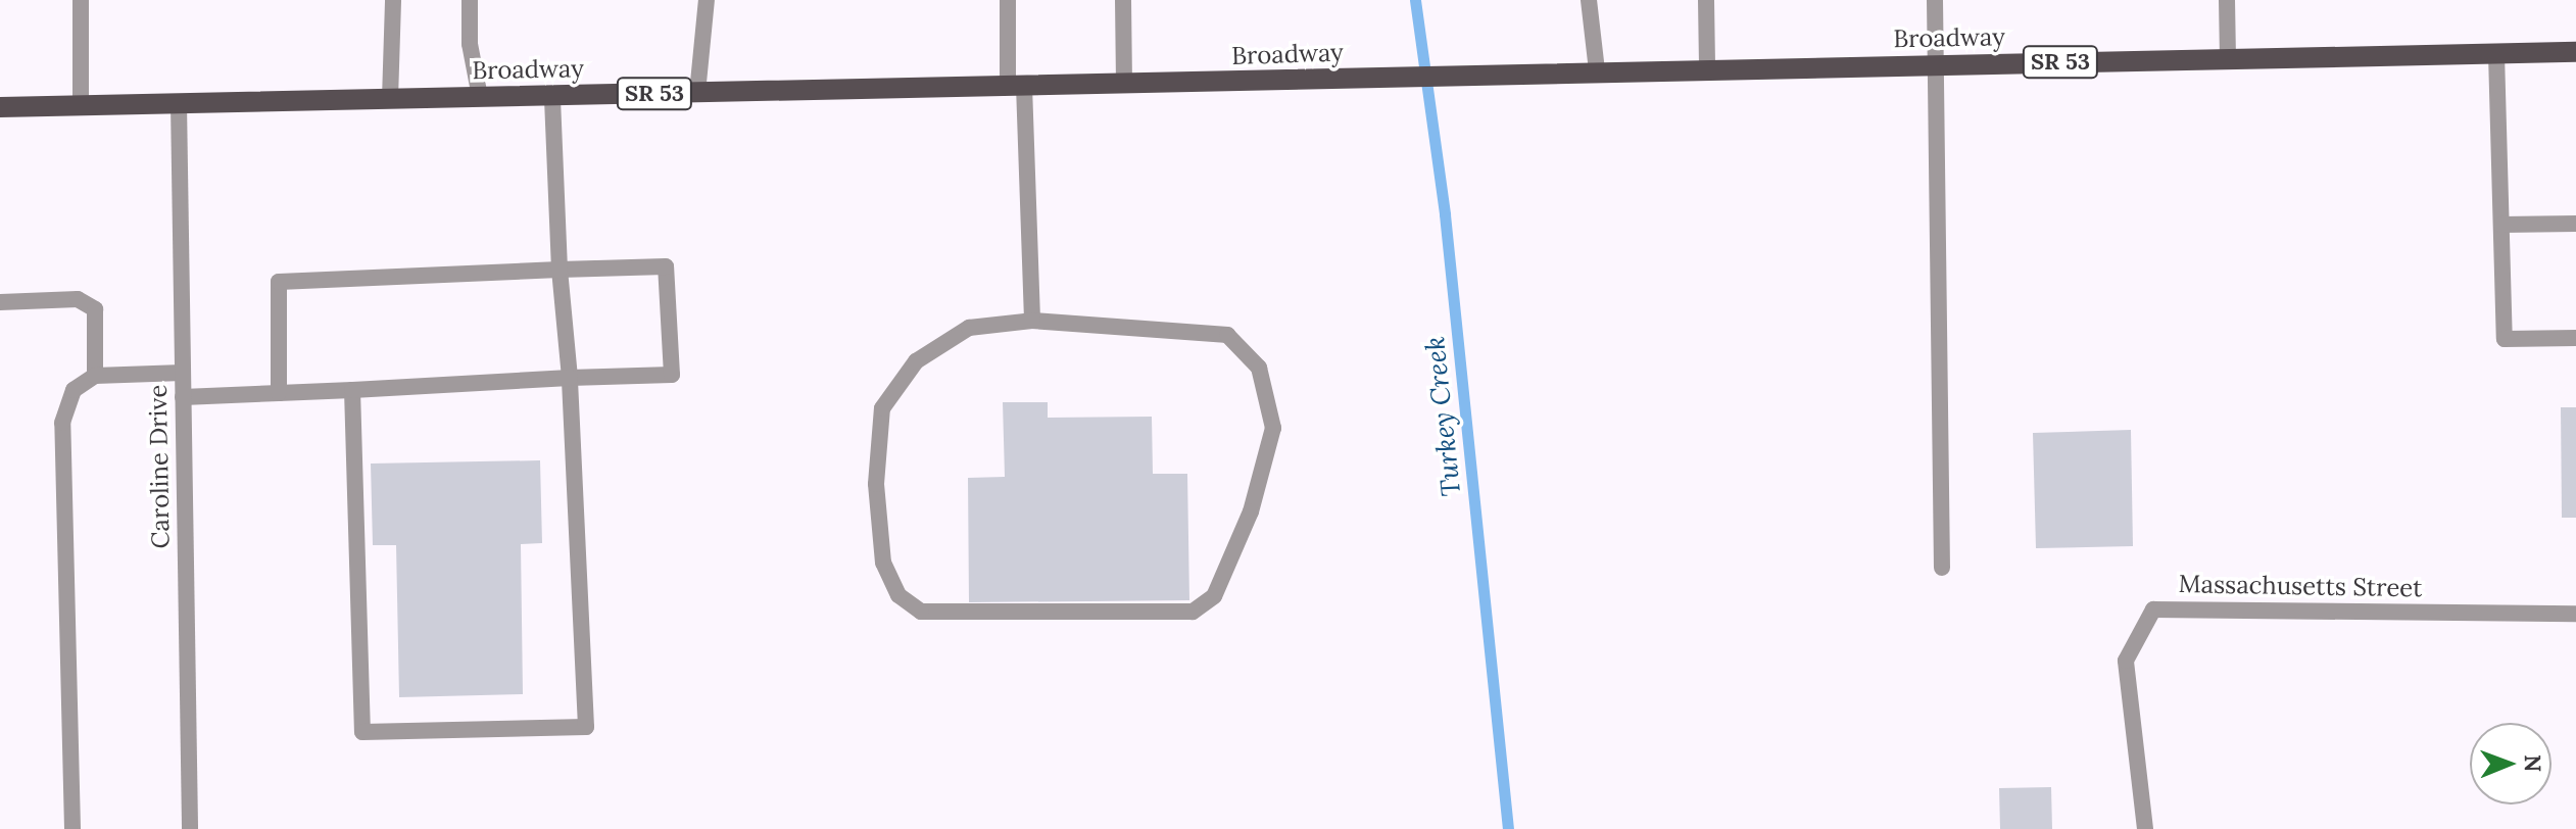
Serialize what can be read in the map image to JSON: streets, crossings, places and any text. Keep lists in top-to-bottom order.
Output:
{
  "streets": {
    "main road": ["Broadway", "SR 53"],
    "street": ["Caroline Drive", "Massachusetts Street"]
  },
  "crossings": [
    ["Broadway", "Caroline Drive"]
  ],
  "water": ["Turkey Creek"],
  "north": "right"
}
